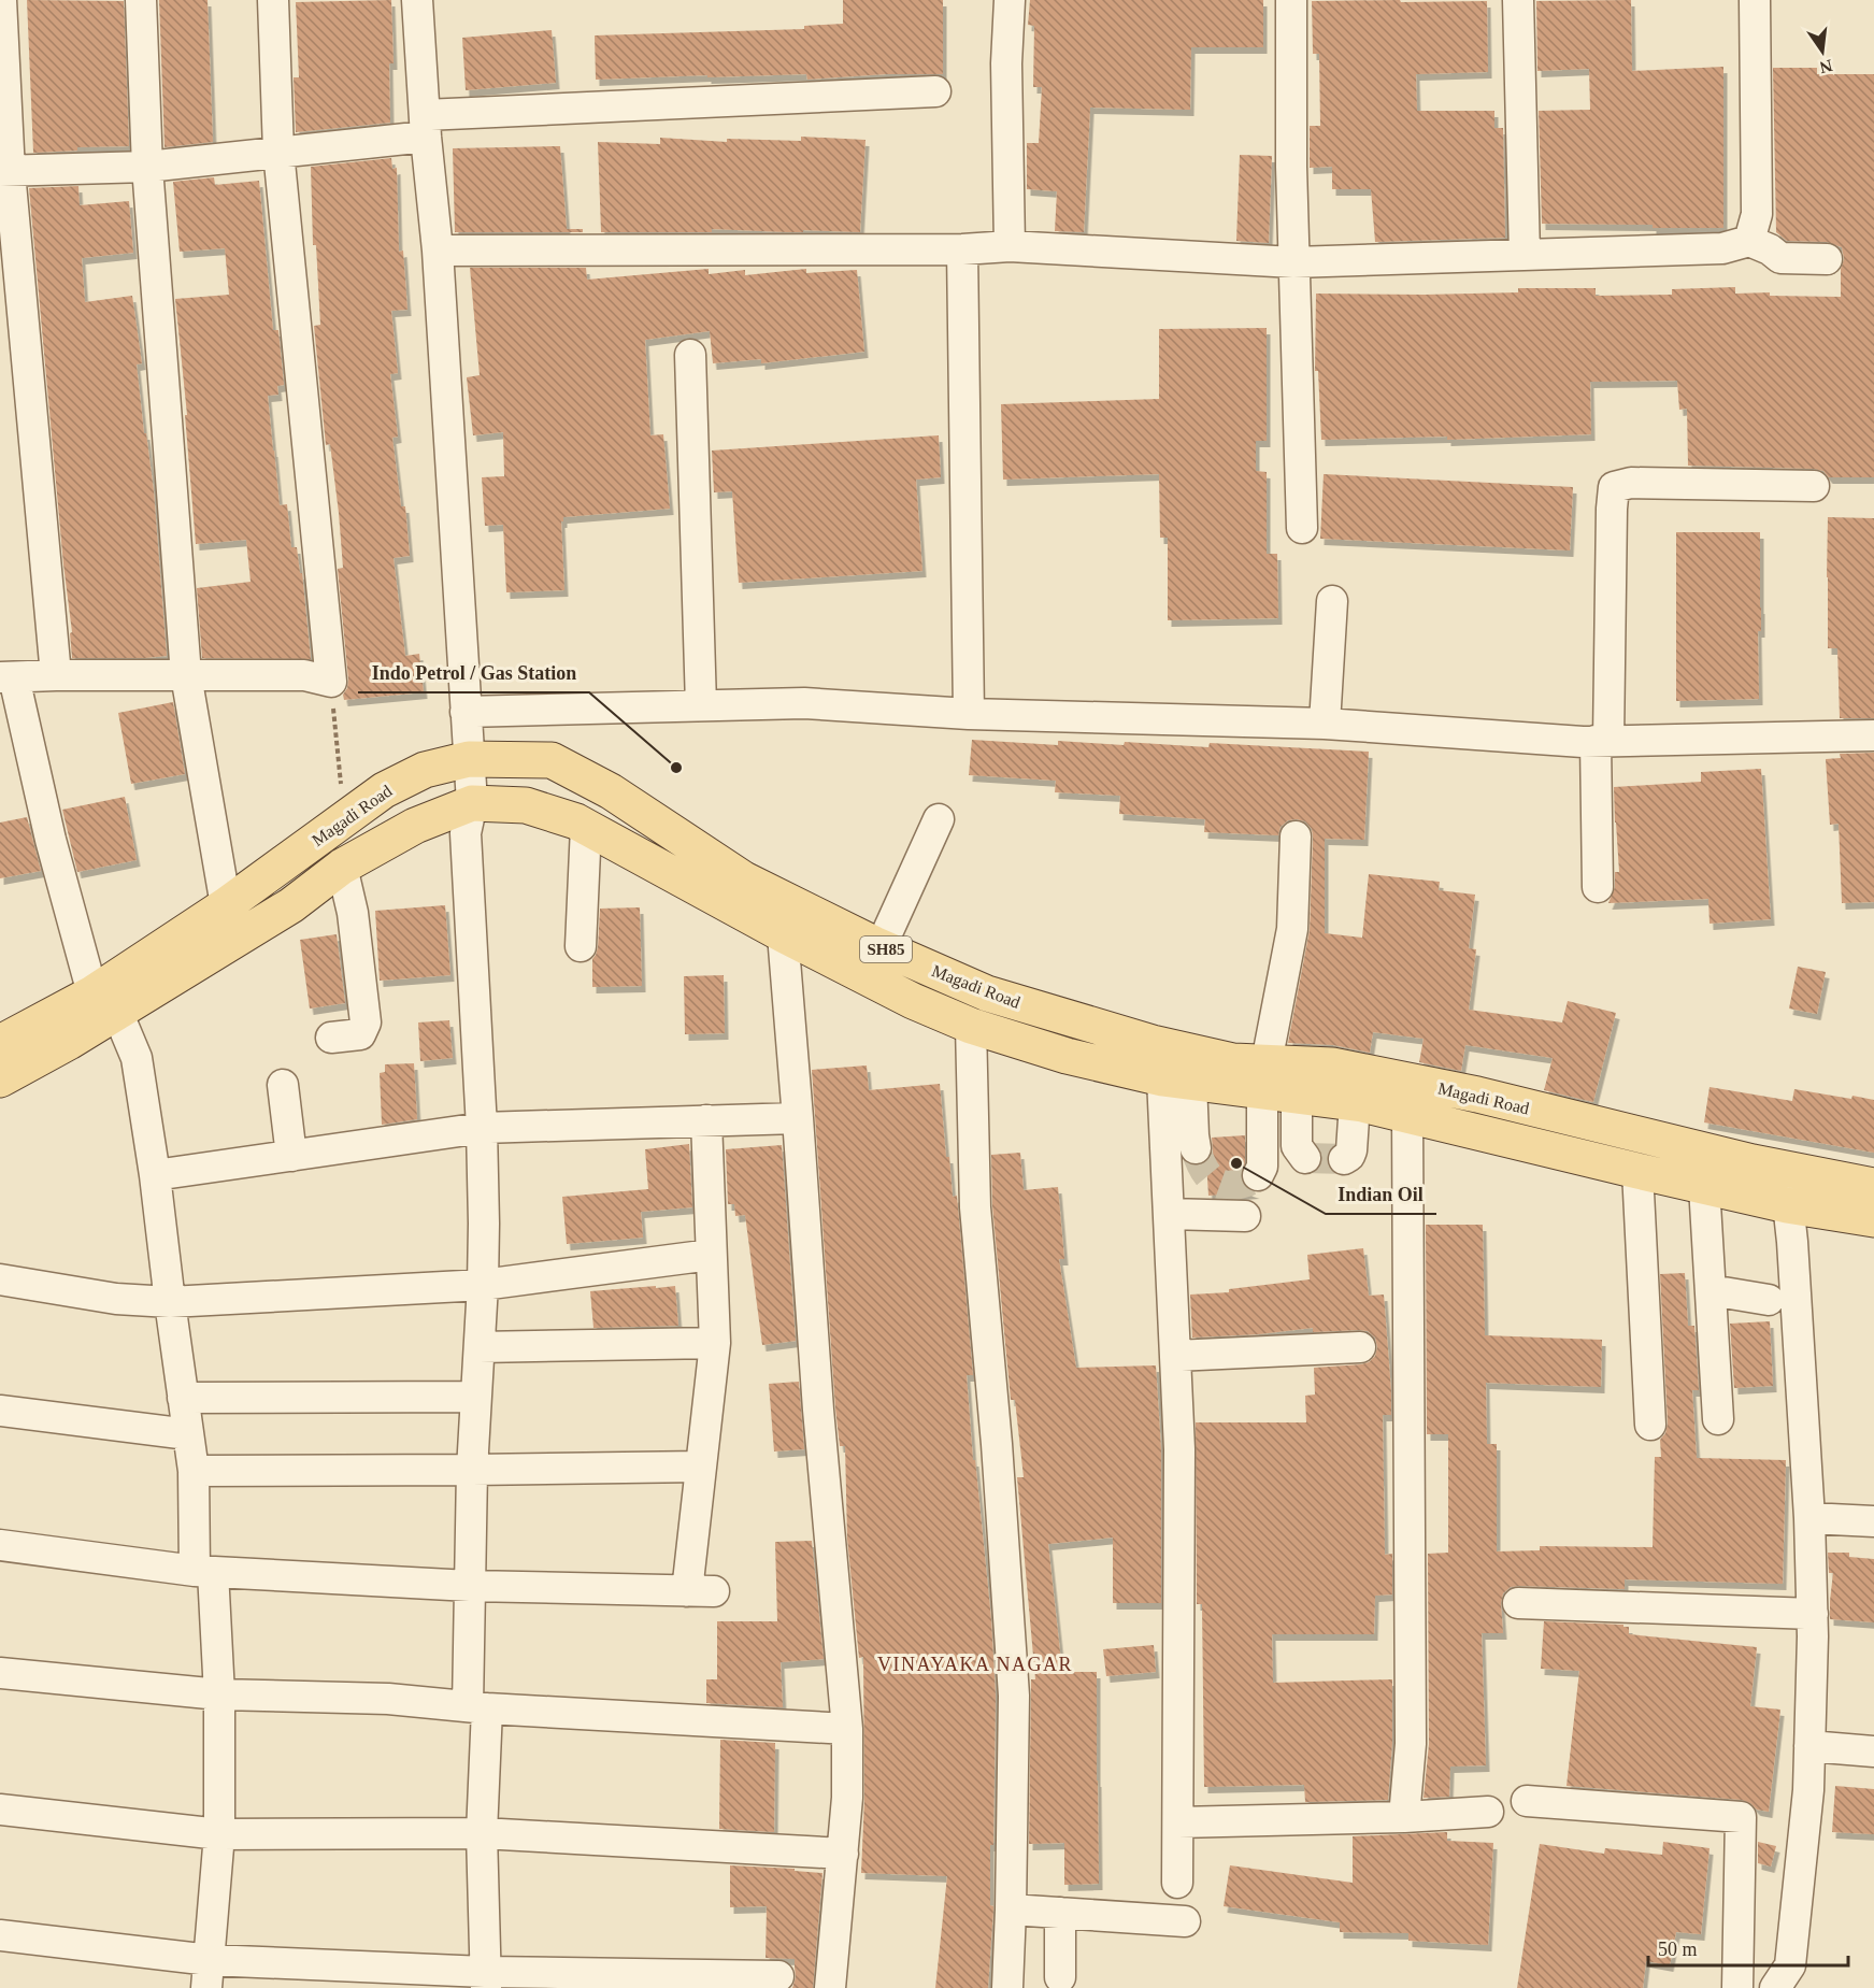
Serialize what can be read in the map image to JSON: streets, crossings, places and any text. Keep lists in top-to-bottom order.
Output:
{
  "streets": {
    "main road": ["Magadi Road", "SH85"]
  },
  "districts": ["VINAYAKA NAGAR"],
  "places": ["Indo Petrol / Gas Station", "Indian Oil"],
  "scale_bar": "50 m",
  "north": "bottom"
}
